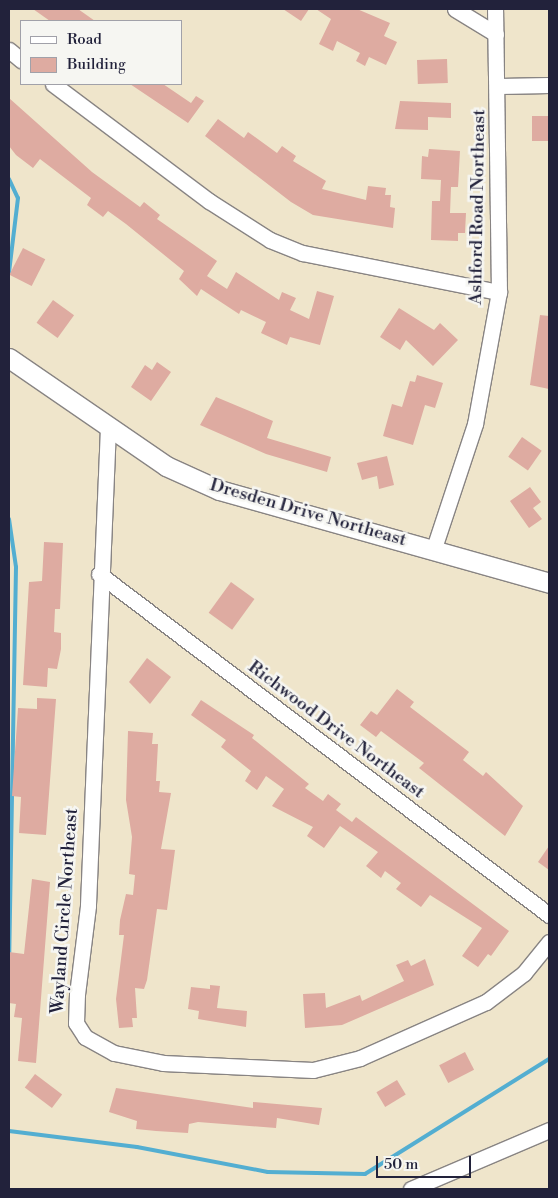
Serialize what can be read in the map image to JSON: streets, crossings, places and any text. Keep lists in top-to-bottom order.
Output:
{
  "streets": {
    "street": [
      "Ashford Road Northeast",
      "Dresden Drive Northeast",
      "Richwood Drive Northeast",
      "Wayland Circle Northeast"
    ]
  },
  "crossings": [
    ["Ashford Road Northeast", "Dresden Drive Northeast"],
    ["Dresden Drive Northeast", "Wayland Circle Northeast"],
    ["Richwood Drive Northeast", "Wayland Circle Northeast"]
  ],
  "legend": ["Road", "Building"],
  "scale_bar": "50 m"
}
